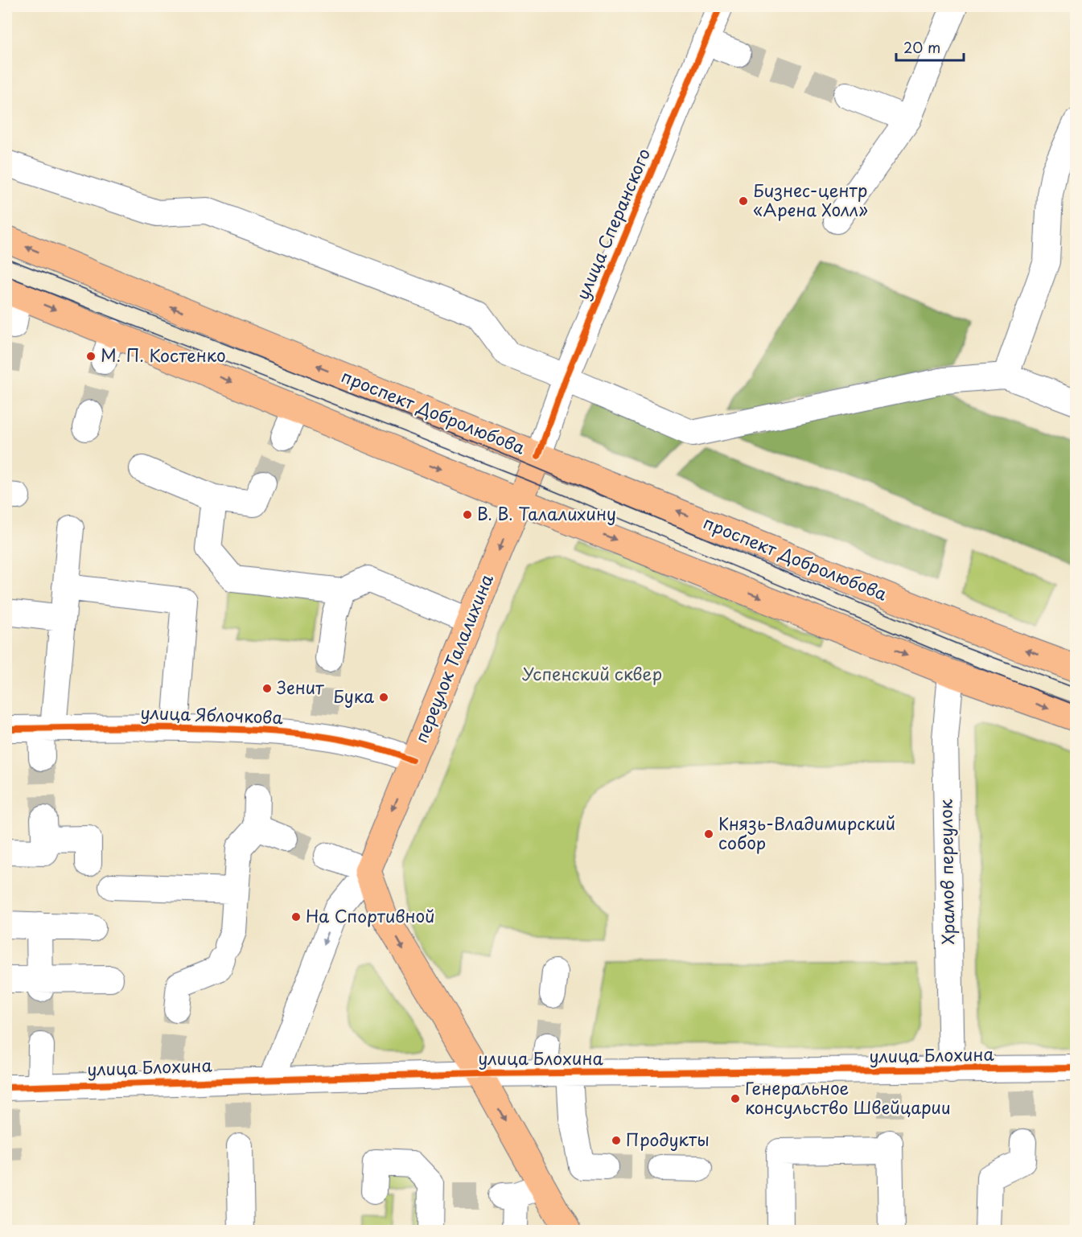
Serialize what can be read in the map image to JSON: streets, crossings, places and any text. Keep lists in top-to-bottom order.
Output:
{
  "streets": {
    "main road": ["улица Сперанского", "проспект Добролюбова", "переулок Талалихина"],
    "street": ["улица Яблочкова", "Храмов переулок", "улица Блохина"]
  },
  "crossings": [
    ["улица Сперанского", "проспект Добролюбова"],
    ["улица Сперанского", "переулок Талалихина"],
    ["переулок Талалихина", "улица Яблочкова"],
    ["переулок Талалихина", "улица Блохина"],
    ["Храмов переулок", "улица Блохина"]
  ],
  "one_way": ["переулок Талалихина"],
  "parks": ["Успенский сквер"],
  "places": [
    "Бизнес-центр «Арена Холл»",
    "М. П. Костенко",
    "В. В. Талалихину",
    "Зенит",
    "Бука",
    "Князь-Владимирский собор",
    "На Спортивной",
    "Генеральное консульство Швейцарии",
    "Продукты"
  ],
  "scale_bar": "20 m"
}
